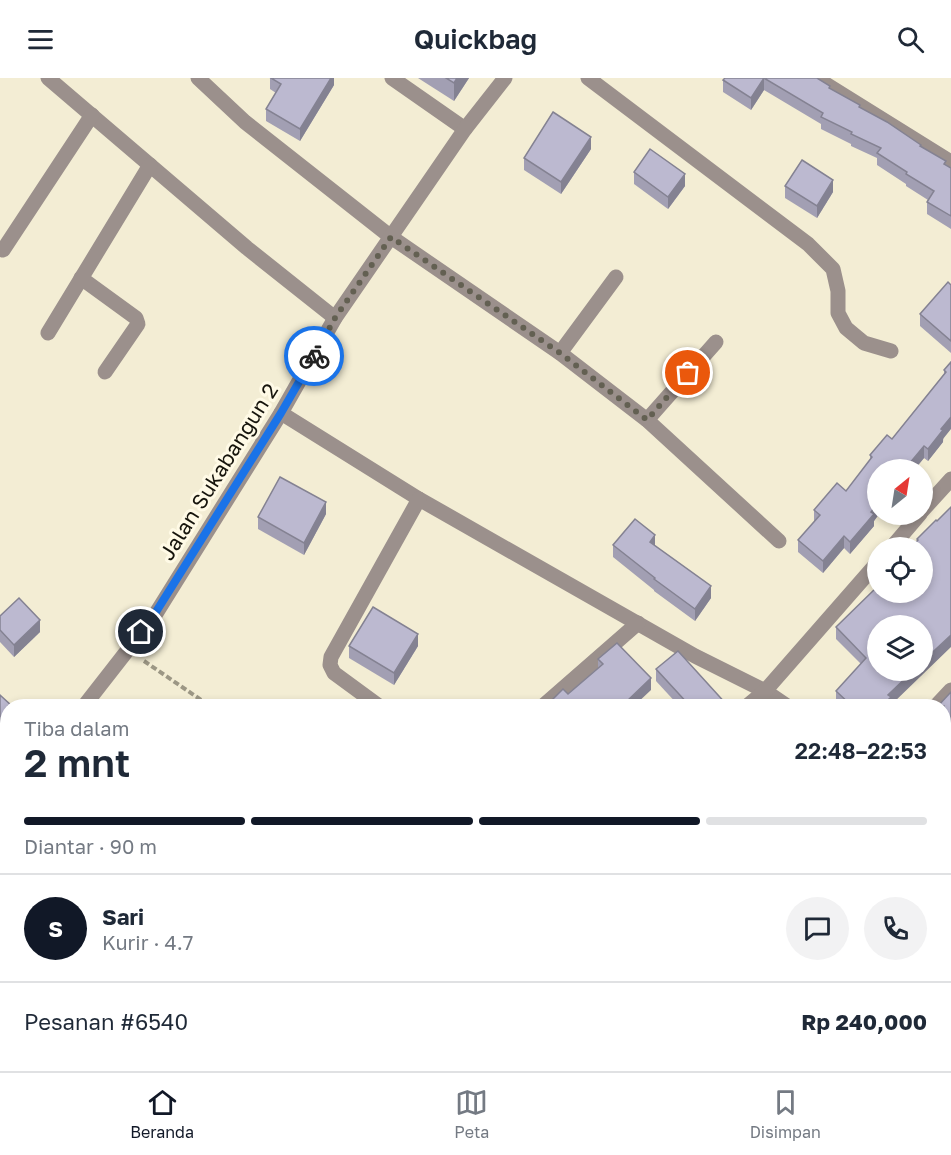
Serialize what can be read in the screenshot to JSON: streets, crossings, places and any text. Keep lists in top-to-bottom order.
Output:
{
  "streets": {
    "street": ["Jalan Sukabangun 2"]
  },
  "north": "top right",
  "page": {
    "header": "Quickbag",
    "heading": ["2 mnt", "Tiba dalam", "22:48–22:53"],
    "panel": [
      "Sari",
      "Kurir · 4.7",
      "Pesanan #6540",
      "Rp 240,000"
    ],
    "bar": "Diantar · 90 m",
    "round": "S",
    "tabs": ["Beranda", "Peta", "Disimpan"]
  }
}
